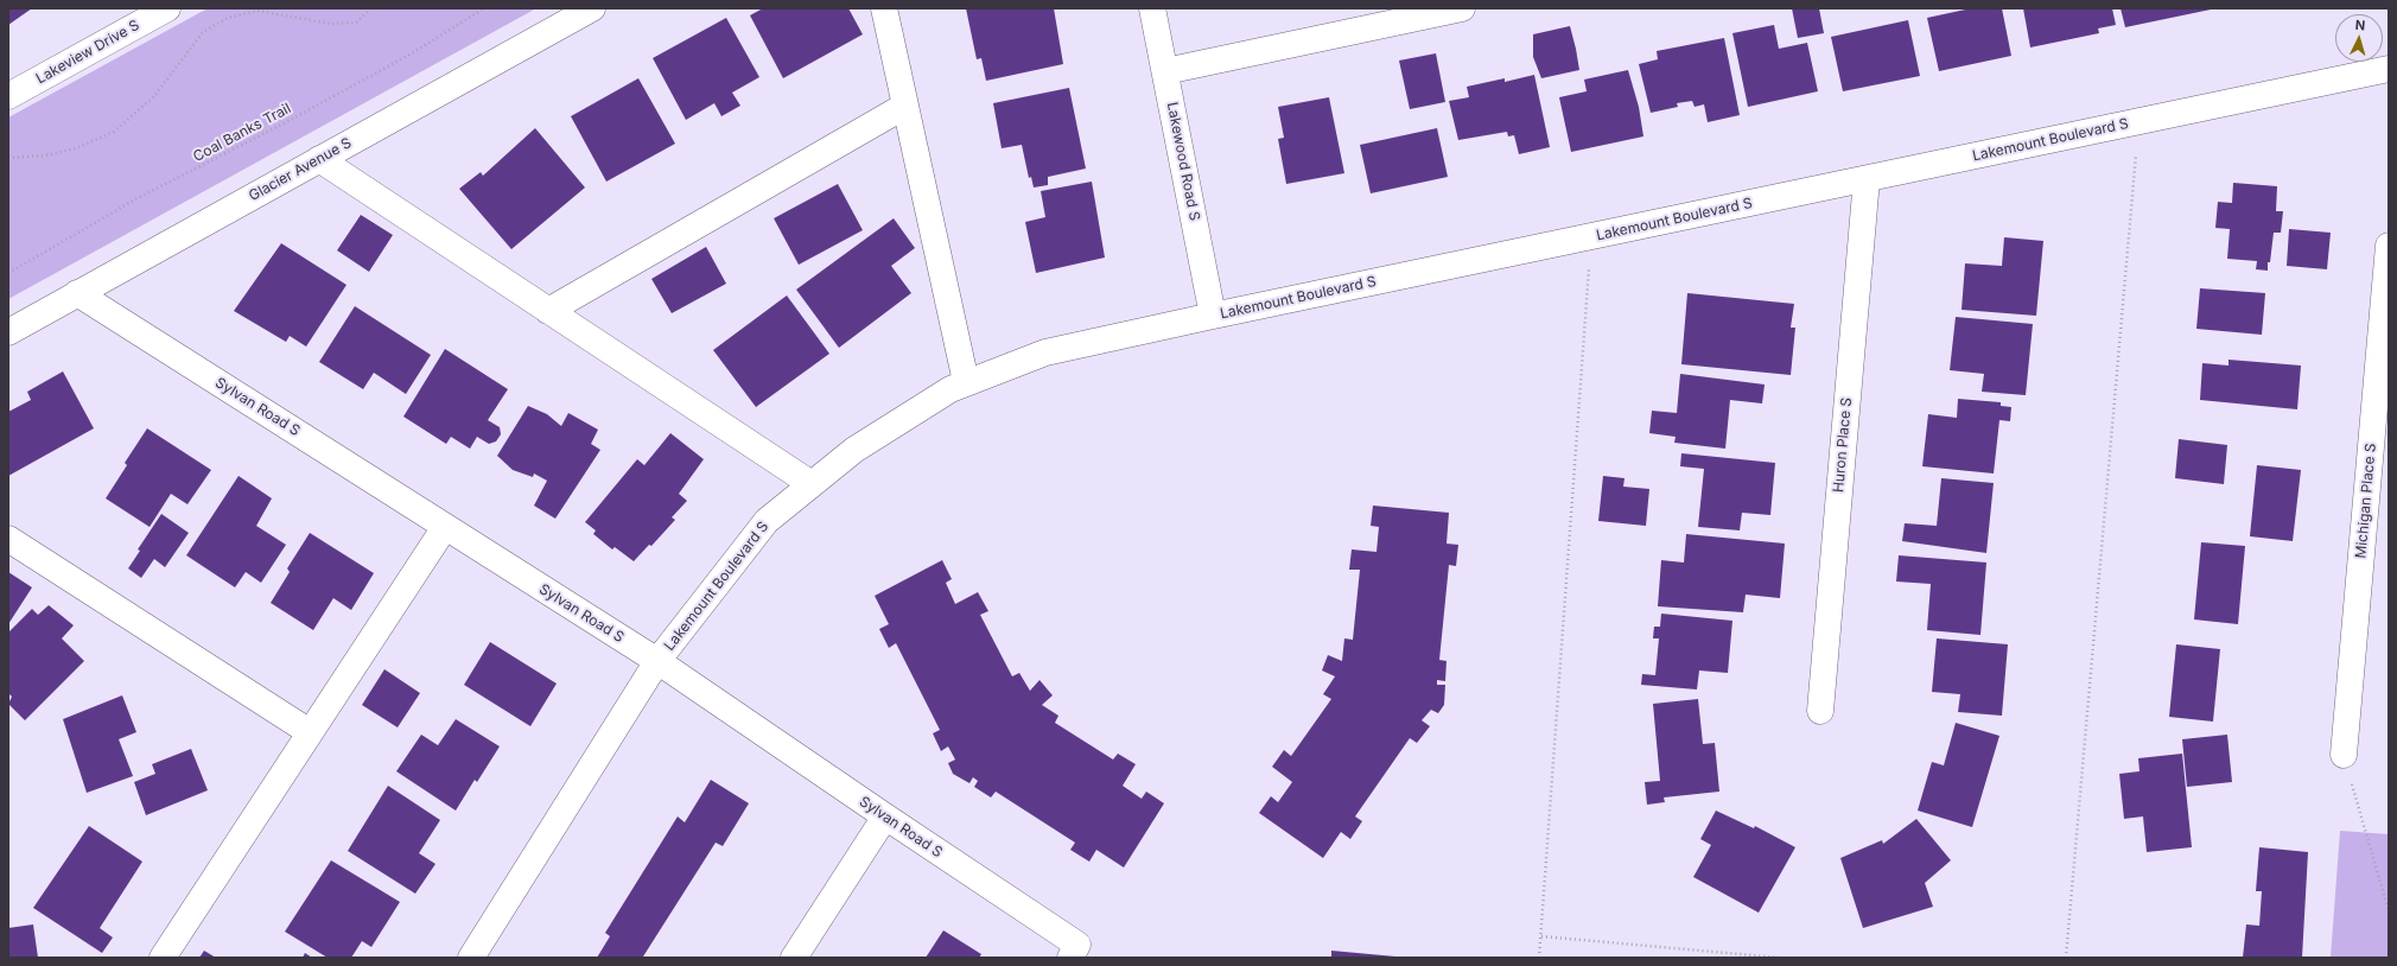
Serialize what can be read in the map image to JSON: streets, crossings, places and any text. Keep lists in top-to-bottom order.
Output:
{
  "streets": {
    "street": [
      "Lakeview Drive S",
      "Lakemount Boulevard S",
      "Lakewood Road S",
      "Glacier Avenue S",
      "Sylvan Road S",
      "Huron Place S",
      "Michigan Place S"
    ],
    "path": ["Coal Banks Trail"]
  },
  "crossings": [
    ["Lakemount Boulevard S", "Lakewood Road S"],
    ["Lakemount Boulevard S", "Sylvan Road S"],
    ["Lakemount Boulevard S", "Huron Place S"],
    ["Glacier Avenue S", "Sylvan Road S"]
  ],
  "north": "top"
}
